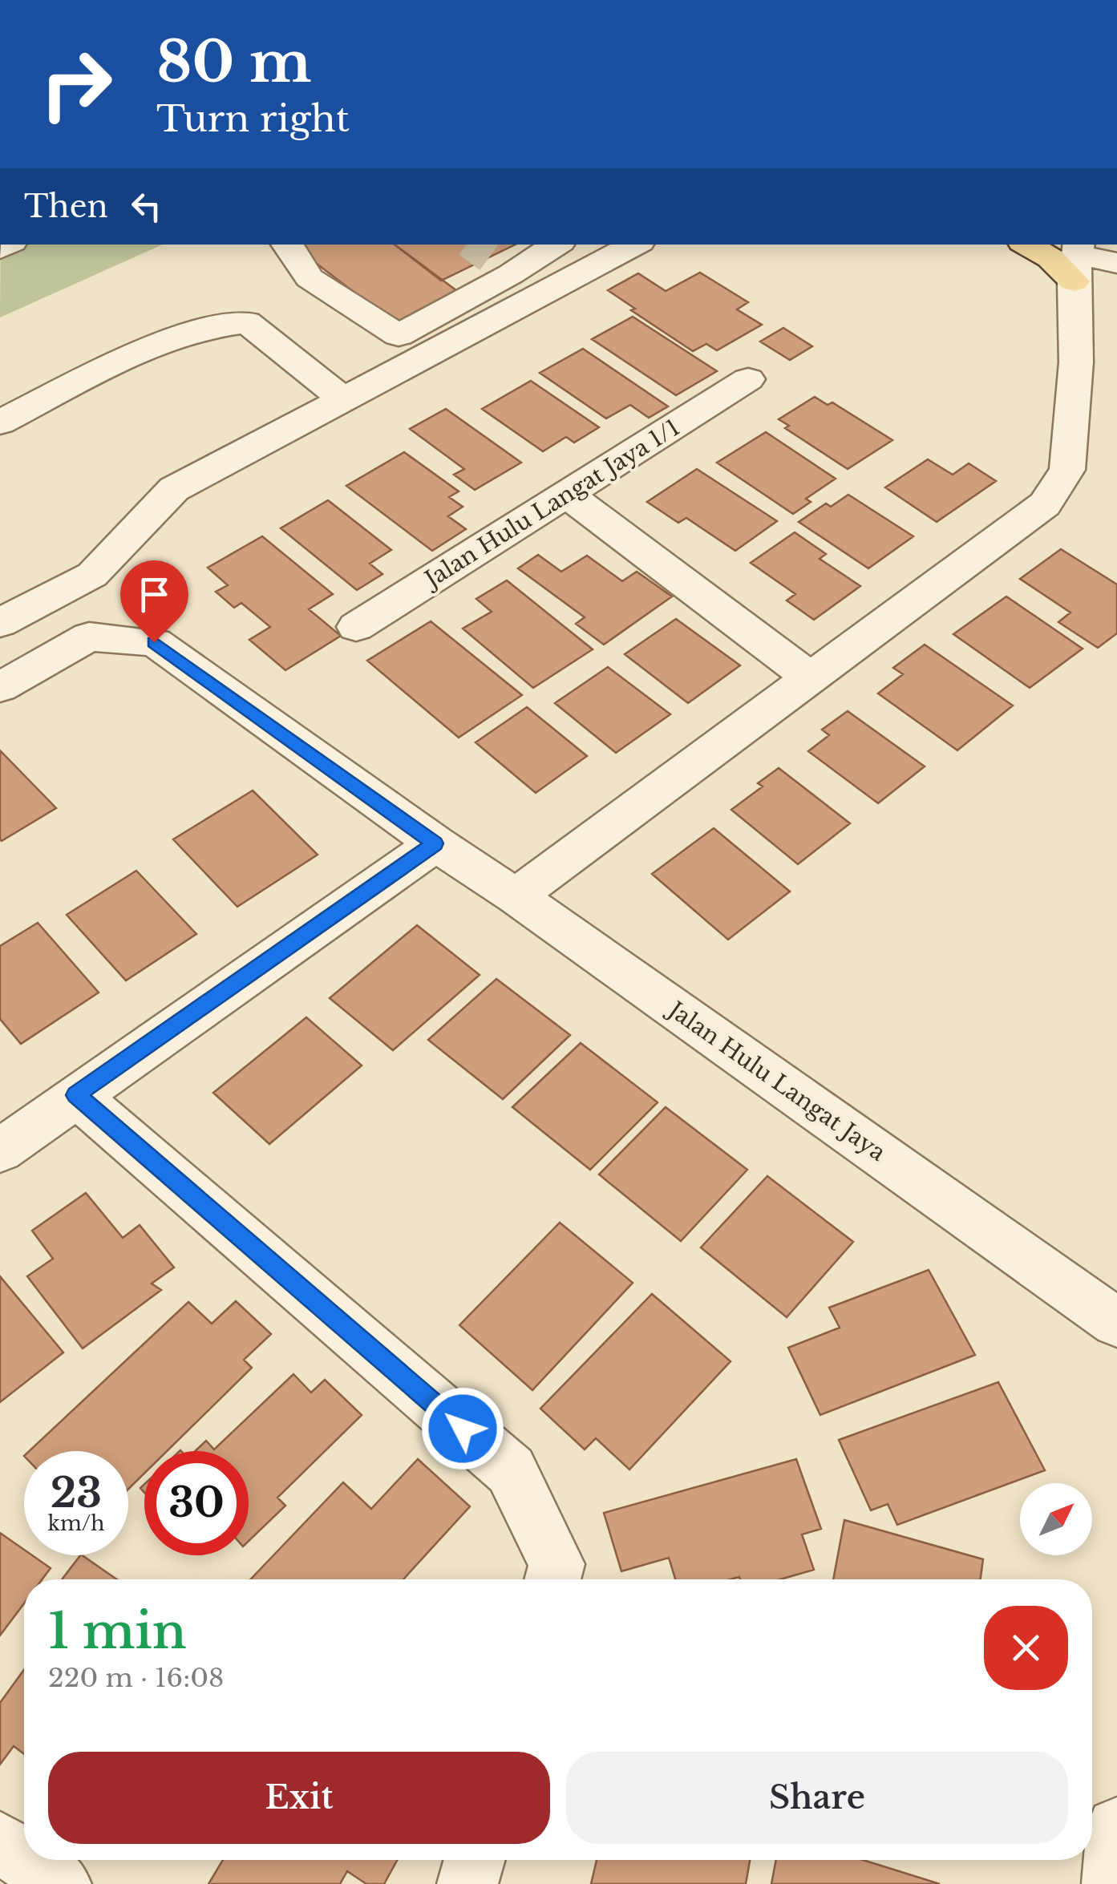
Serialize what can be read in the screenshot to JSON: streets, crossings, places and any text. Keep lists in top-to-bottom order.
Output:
{
  "streets": {
    "street": ["Jalan Hulu Langat Jaya 1/1", "Jalan Hulu Langat Jaya"]
  },
  "north": "top right",
  "page": {
    "turn": ["80 m", "Turn right"],
    "then": "Then",
    "speed": "23 km/h",
    "limit": "30",
    "heading": ["1 min", "220 m · 16:08"],
    "buttons": ["Exit", "Share"]
  }
}
